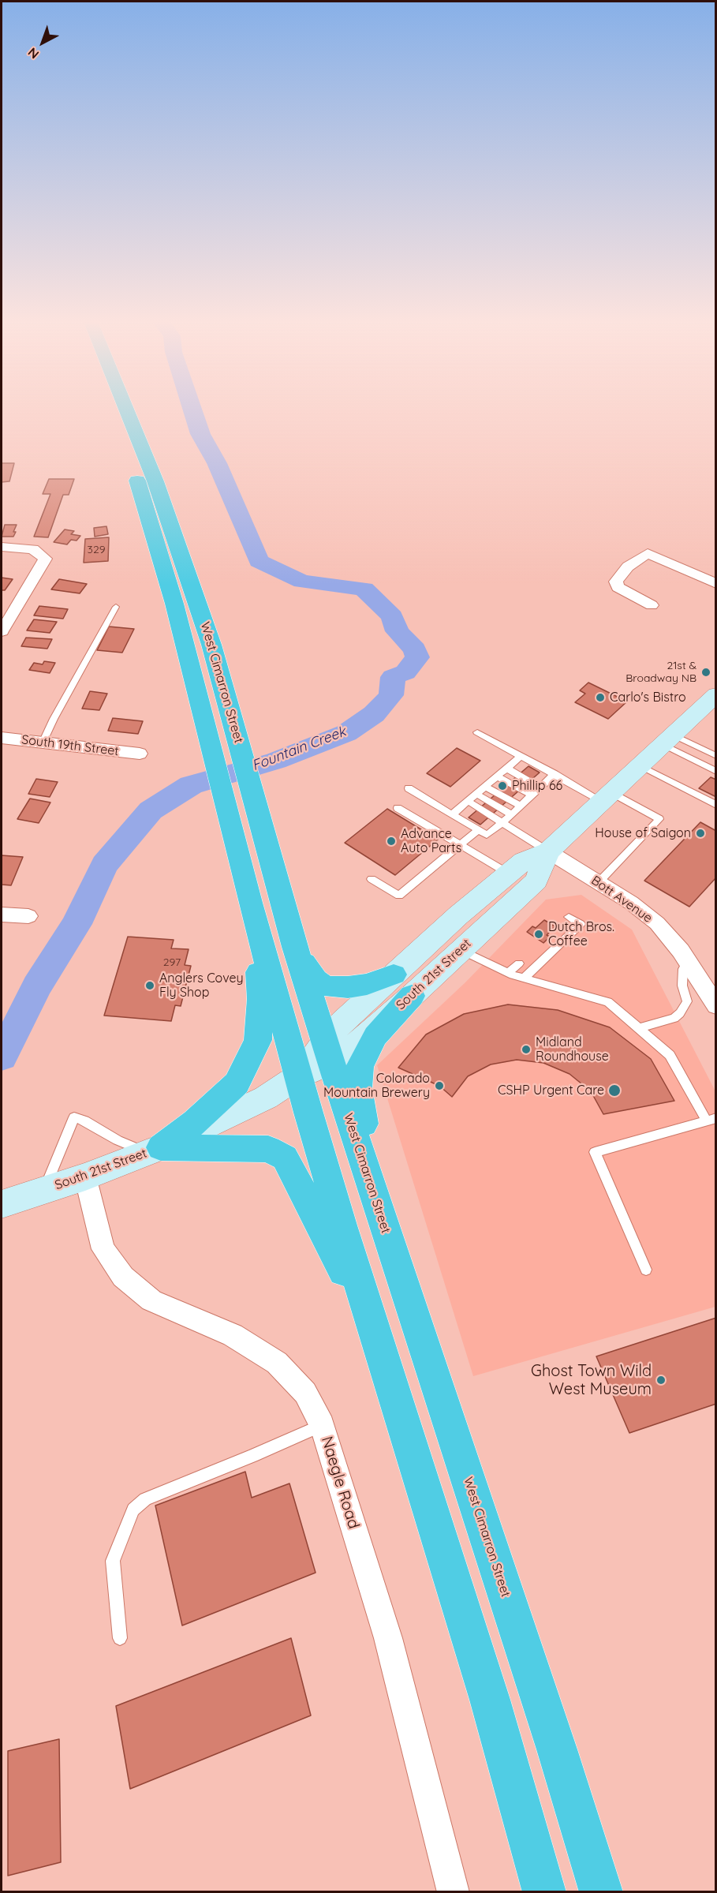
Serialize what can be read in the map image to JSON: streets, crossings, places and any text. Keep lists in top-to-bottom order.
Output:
{
  "streets": {
    "highway": ["West Cimarron Street"],
    "main road": ["South 21st Street"],
    "street": ["South 19th Street", "Bott Avenue", "Naegle Road"]
  },
  "crossings": [
    ["West Cimarron Street", "South 21st Street"],
    ["Bott Avenue", "South 21st Street"],
    ["South 21st Street", "Naegle Road"]
  ],
  "water": ["Fountain Creek"],
  "places": [
    "21st & Broadway NB",
    "Carlo's Bistro",
    "Phillip 66",
    "House of Saigon",
    "Advance Auto Parts",
    "Dutch Bros. Coffee",
    "Anglers Covey Fly Shop",
    "Midland Roundhouse",
    "Colorado Mountain Brewery",
    "CSHP Urgent Care",
    "Ghost Town Wild West Museum"
  ],
  "house_numbers": ["329", "297"],
  "north": "bottom left"
}
